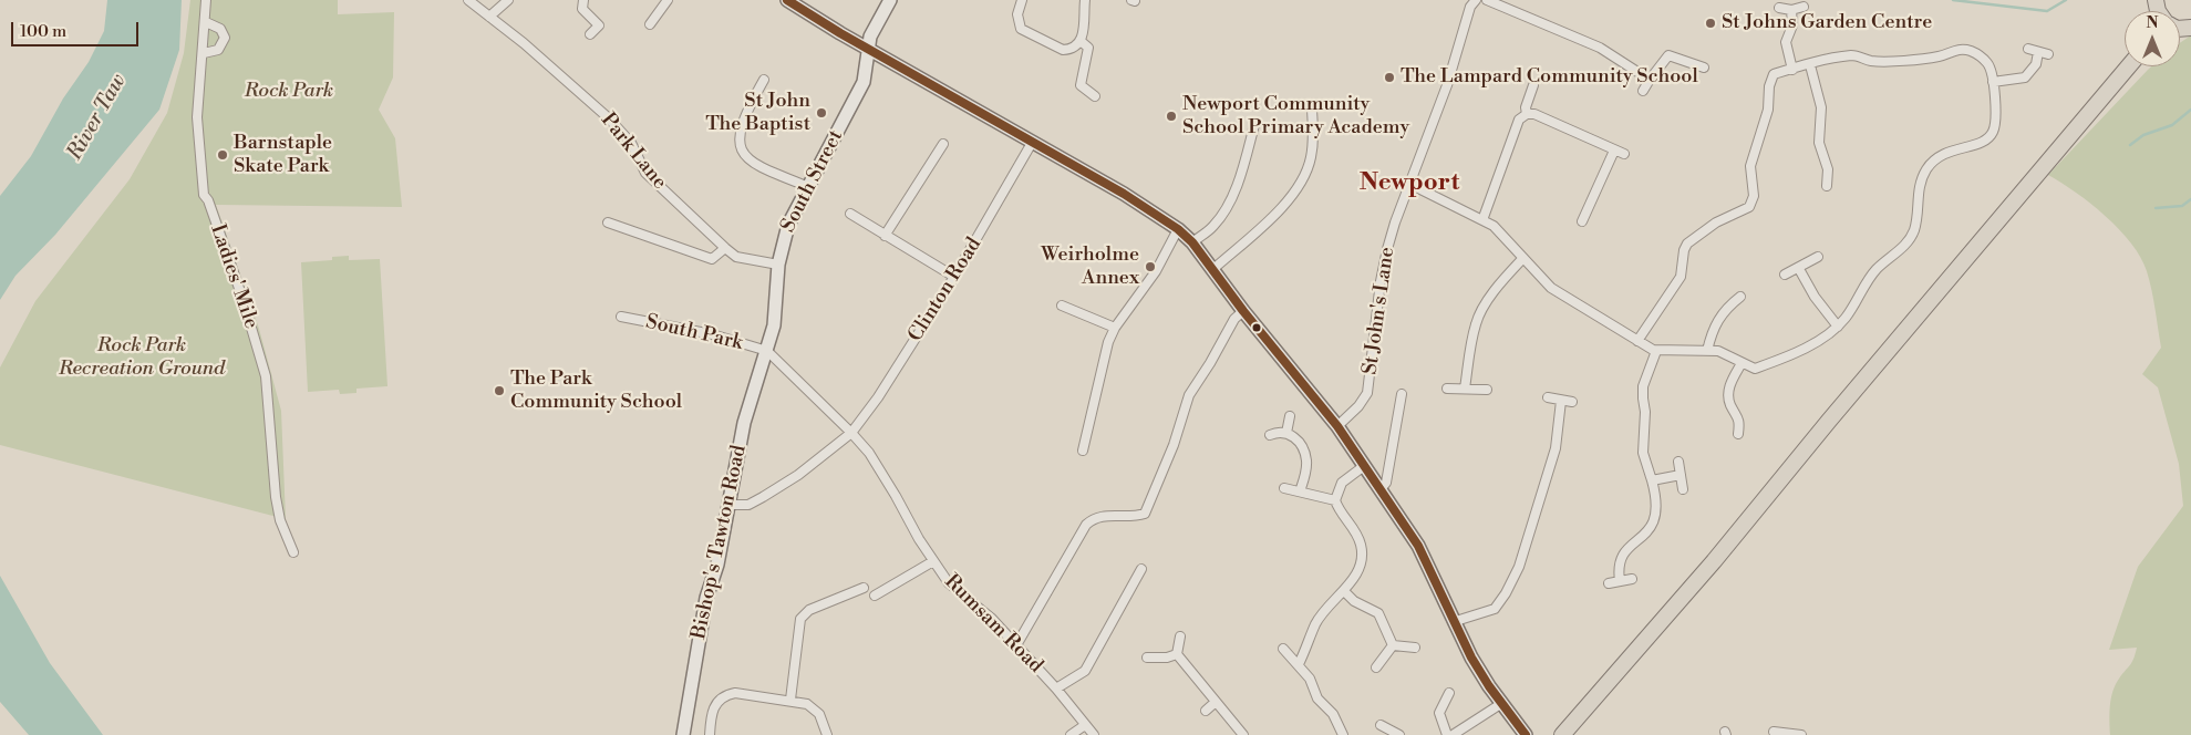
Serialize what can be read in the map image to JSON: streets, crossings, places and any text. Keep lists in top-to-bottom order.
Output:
{
  "streets": {
    "street": [
      "Park Lane",
      "South Street",
      "Ladies' Mile",
      "Clinton Road",
      "St John's Lane",
      "South Park",
      "Bishop's Tawton Road",
      "Rumsam Road"
    ]
  },
  "crossings": [
    ["Park Lane", "South Street"],
    ["South Street", "South Park"],
    ["South Street", "Bishop's Tawton Road"],
    ["South Street", "Rumsam Road"],
    ["Clinton Road", "Bishop's Tawton Road"],
    ["Clinton Road", "Rumsam Road"],
    ["South Park", "Bishop's Tawton Road"],
    ["South Park", "Rumsam Road"],
    ["Bishop's Tawton Road", "Rumsam Road"]
  ],
  "districts": ["Newport"],
  "water": ["River Taw"],
  "parks": ["Rock Park", "Rock Park Recreation Ground"],
  "places": [
    "St Johns Garden Centre",
    "The Lampard Community School",
    "St John The Baptist",
    "Newport Community School Primary Academy",
    "Barnstaple Skate Park",
    "Weirholme Annex",
    "The Park Community School"
  ],
  "scale_bar": "100 m",
  "north": "top"
}
